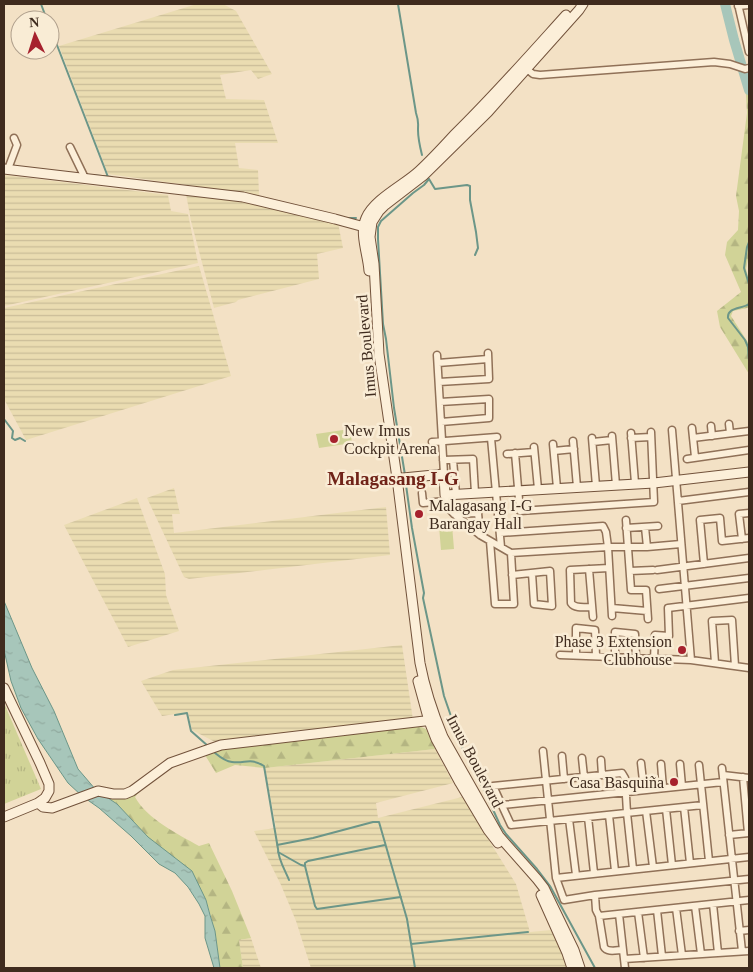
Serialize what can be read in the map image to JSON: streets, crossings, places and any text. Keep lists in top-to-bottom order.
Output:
{
  "streets": {
    "main road": ["Imus Boulevard"]
  },
  "districts": ["Malagasang I-G"],
  "places": [
    "New Imus Cockpit Arena",
    "Malagasang I-G Barangay Hall",
    "Phase 3 Extension Clubhouse",
    "Casa Basquiña"
  ],
  "north": "top"
}
